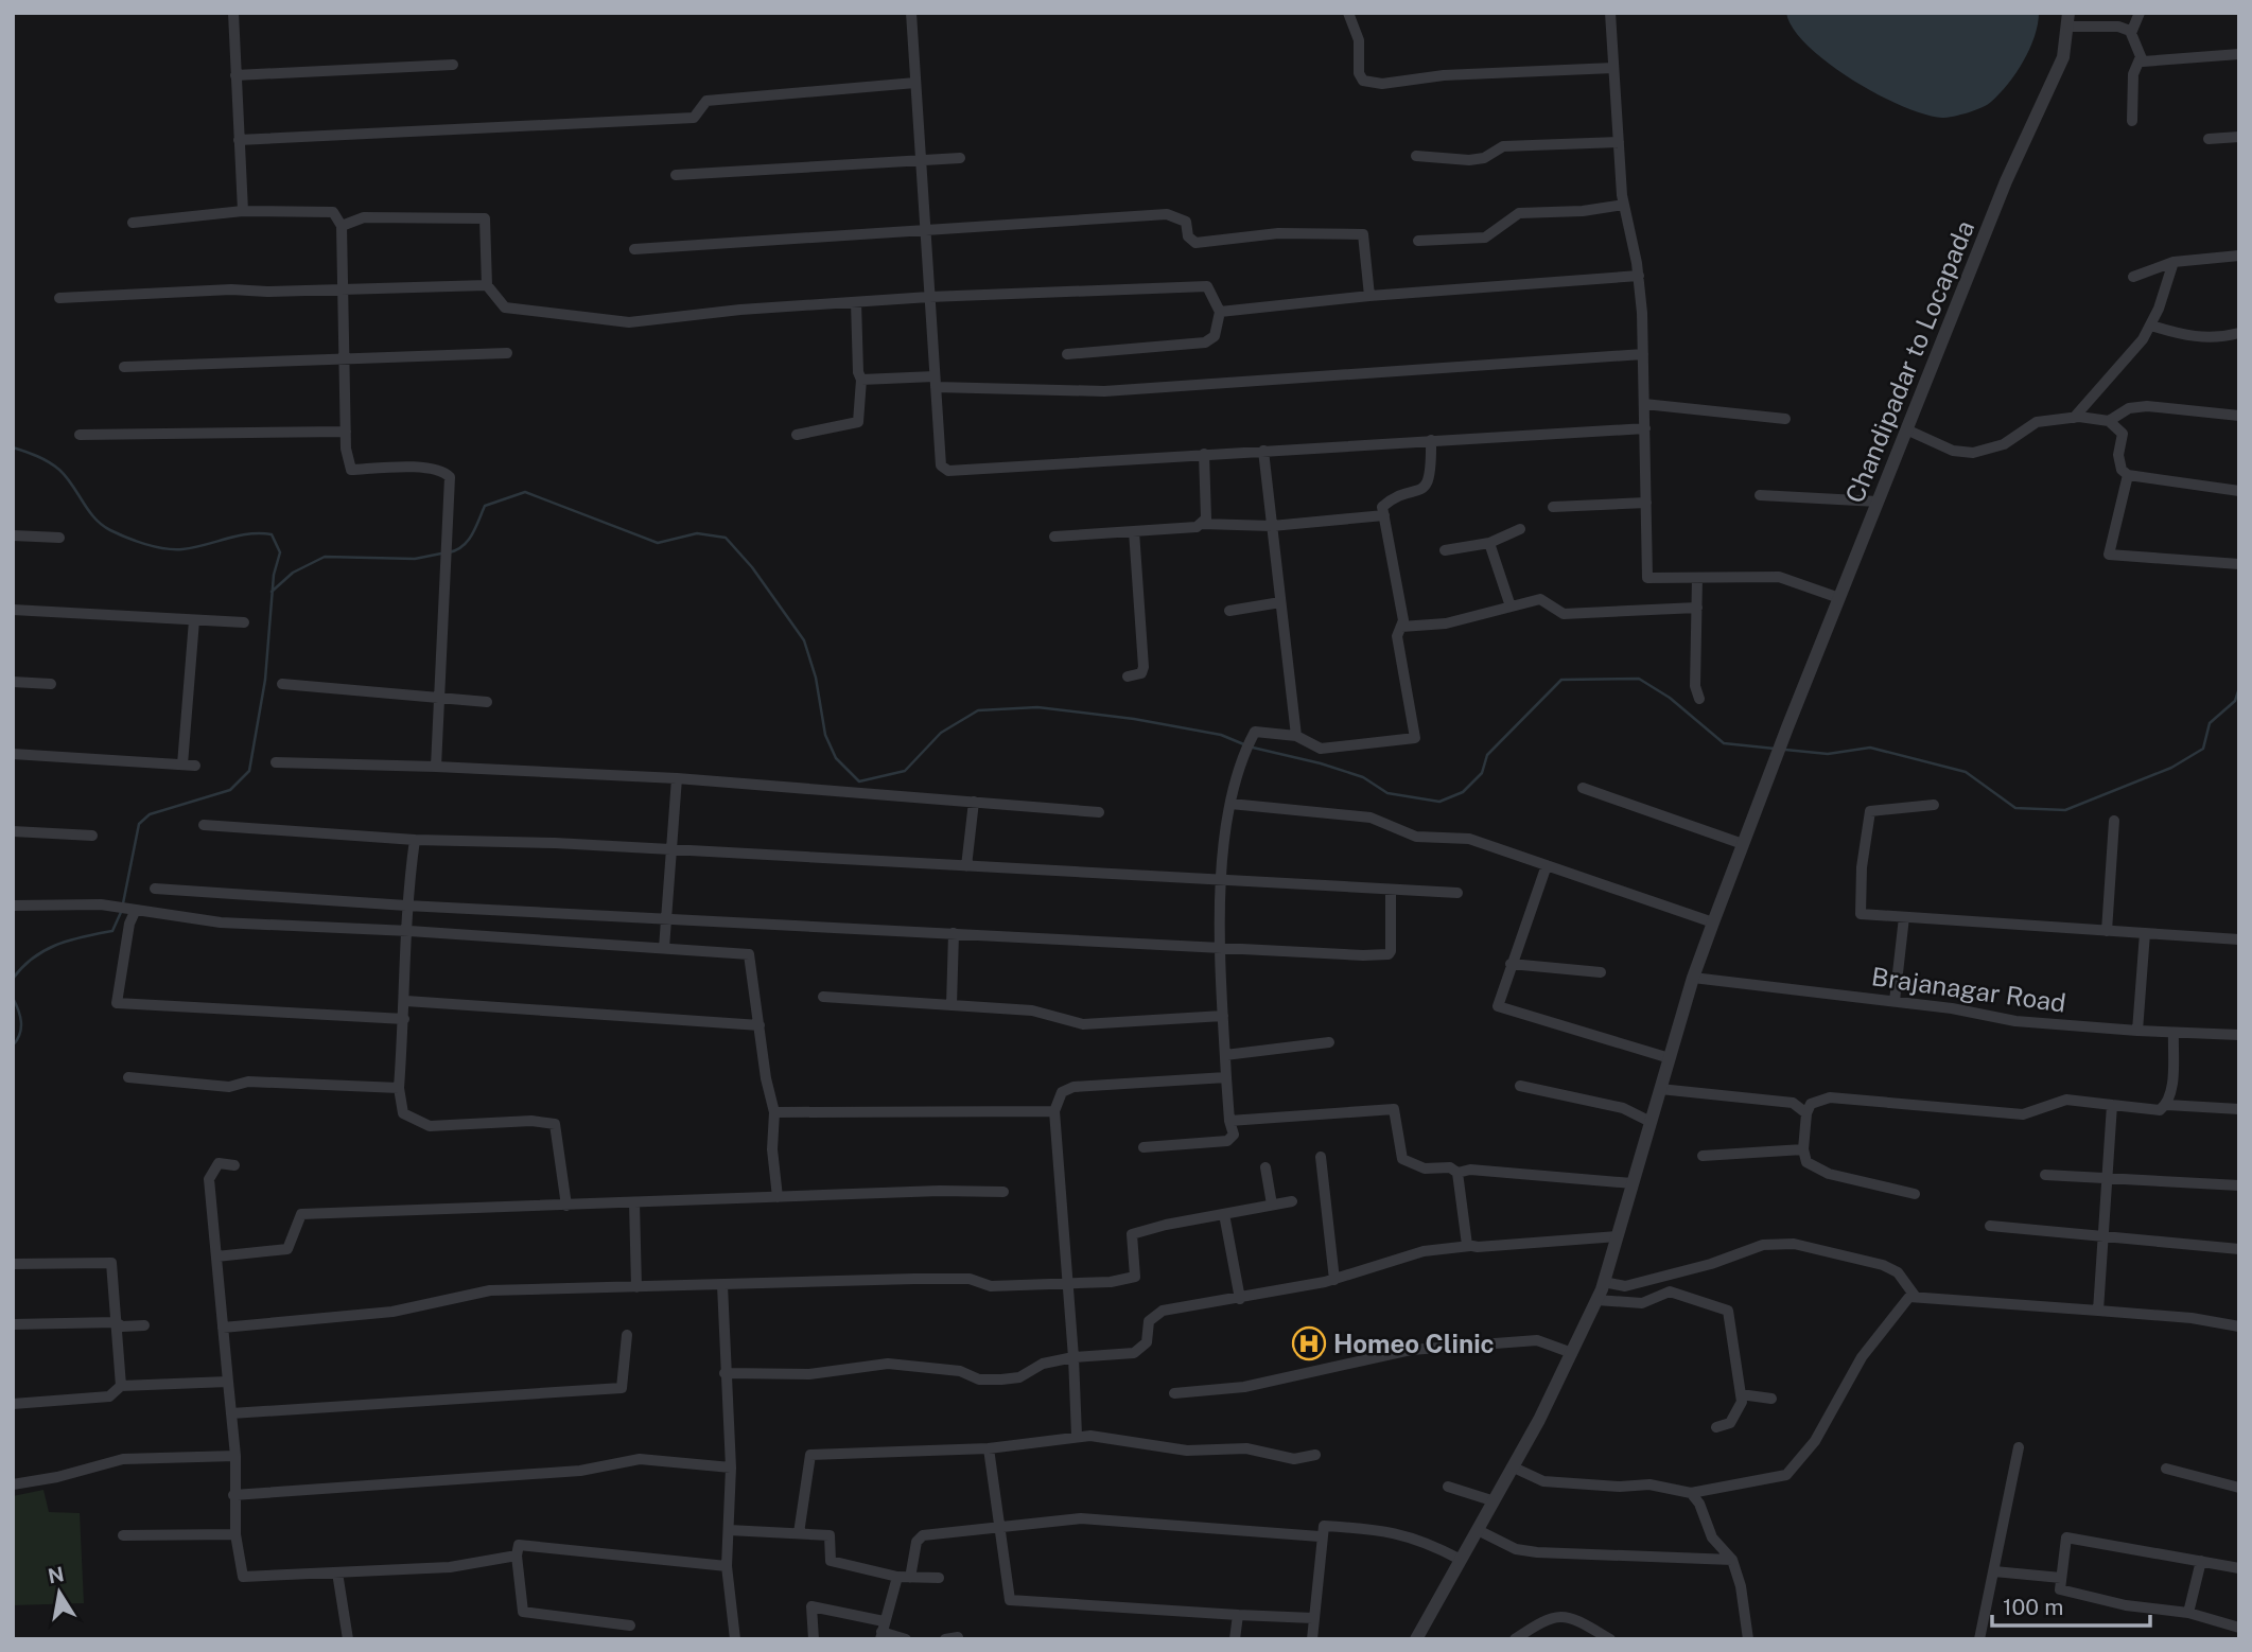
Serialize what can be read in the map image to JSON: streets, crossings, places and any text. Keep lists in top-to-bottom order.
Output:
{
  "streets": {
    "street": ["Chandipadar to Locapada", "Brajanagar Road"]
  },
  "crossings": [
    ["Chandipadar to Locapada", "Brajanagar Road"]
  ],
  "places": {
    "hospital": ["Homeo Clinic"]
  },
  "scale_bar": "100 m",
  "north": "top"
}
